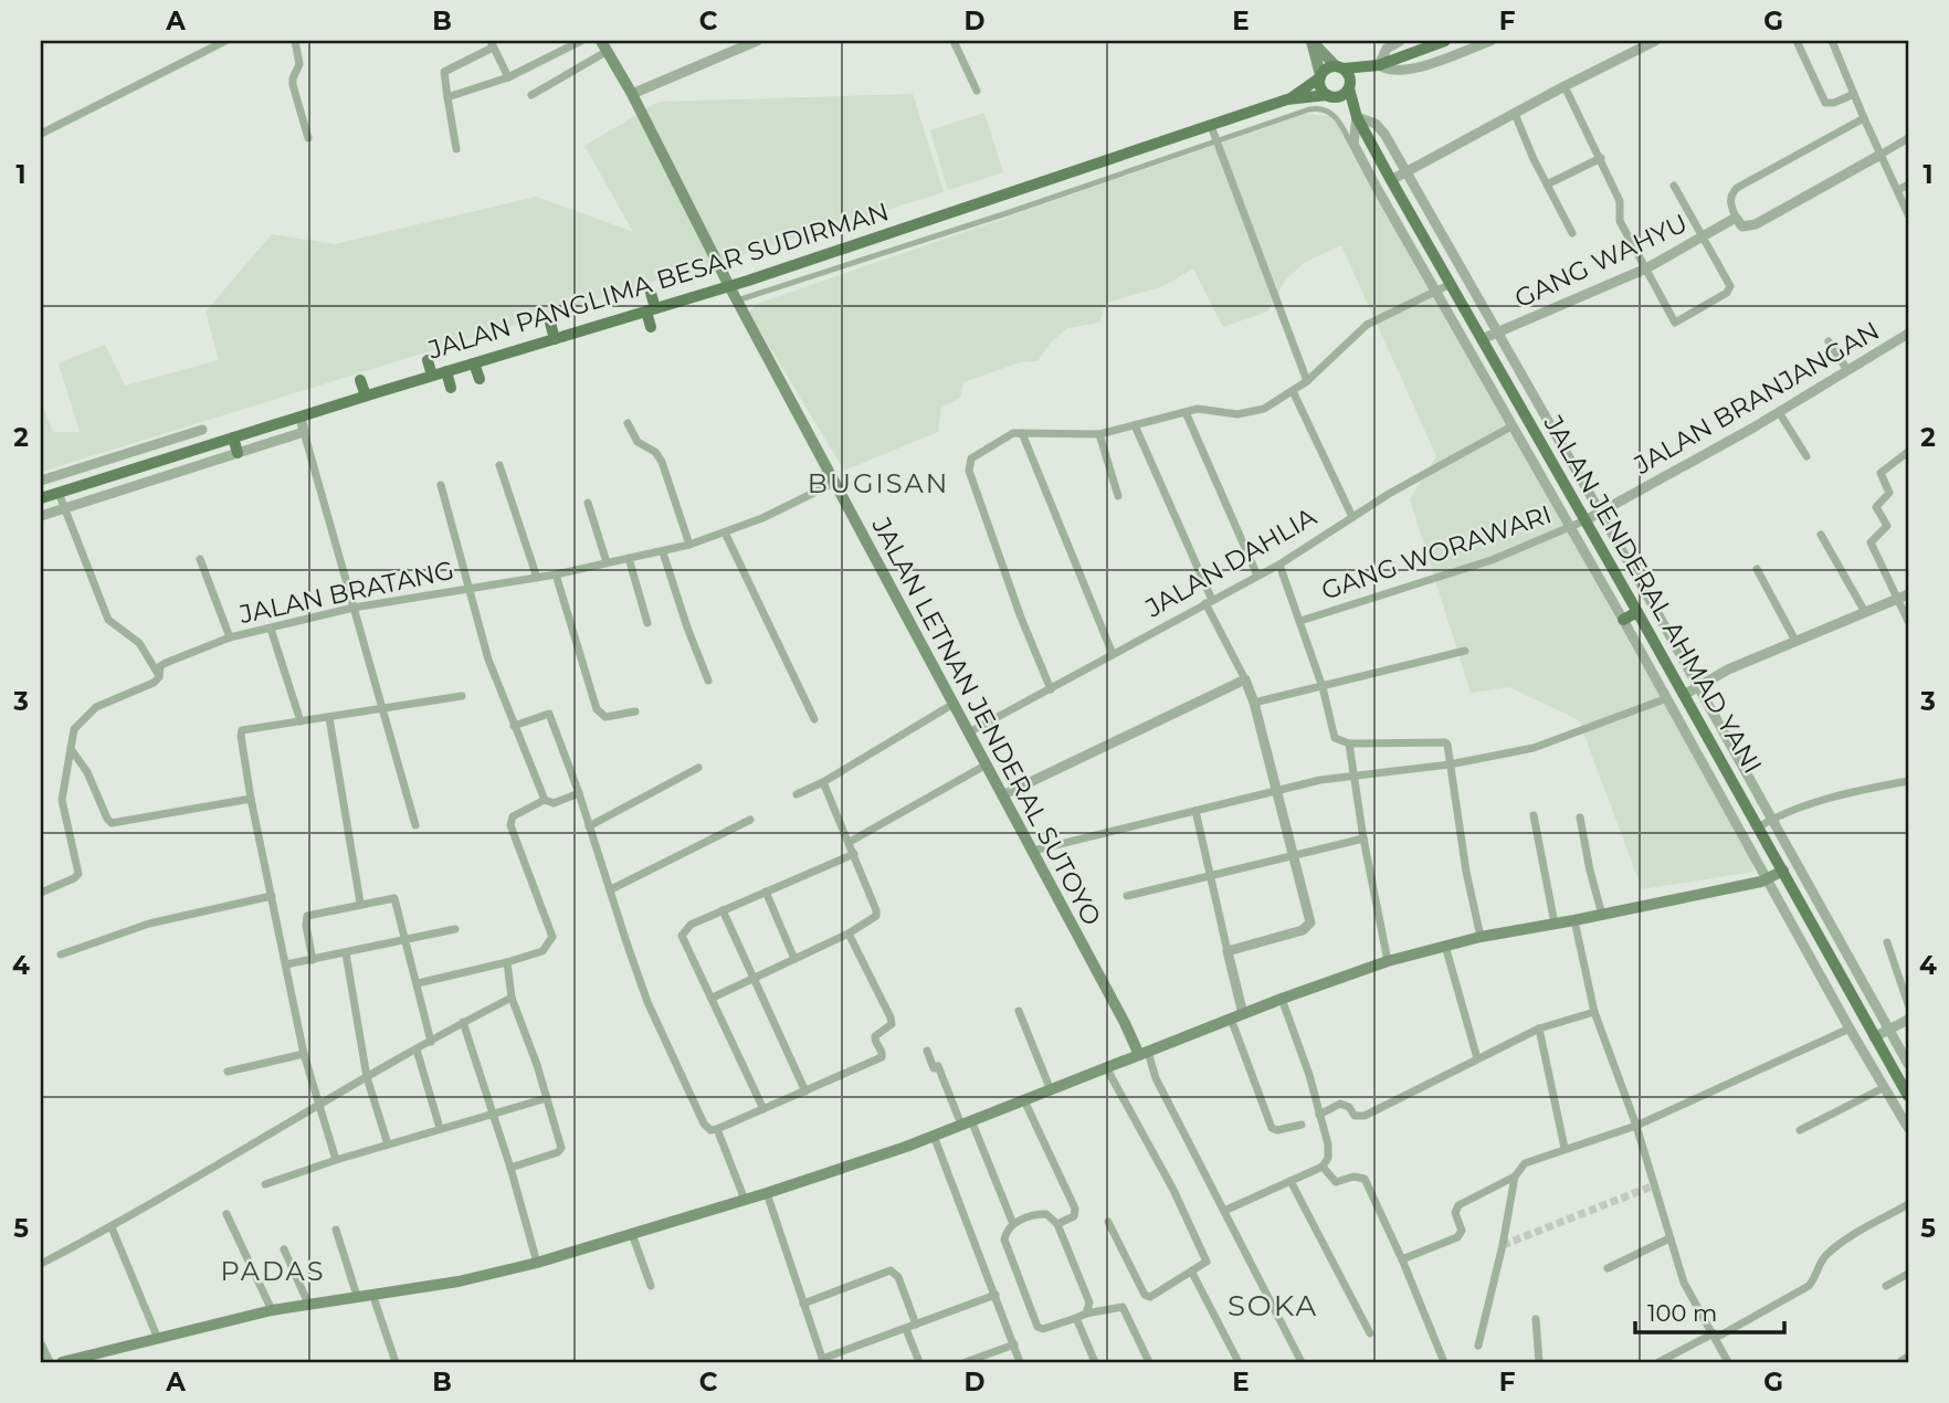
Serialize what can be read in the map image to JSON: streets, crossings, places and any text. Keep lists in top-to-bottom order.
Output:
{
  "streets": {
    "main road": ["JALAN PANGLIMA BESAR SUDIRMAN", "JALAN JENDERAL AHMAD YANI", "JALAN LETNAN JENDERAL SUTOYO"],
    "street": [
      "GANG WAHYU",
      "JALAN BRANJANGAN",
      "GANG WORAWARI",
      "JALAN DAHLIA",
      "JALAN BRATANG"
    ]
  },
  "crossings": [
    ["GANG WAHYU", "JALAN JENDERAL AHMAD YANI"],
    ["JALAN PANGLIMA BESAR SUDIRMAN", "JALAN JENDERAL AHMAD YANI"],
    ["JALAN PANGLIMA BESAR SUDIRMAN", "JALAN LETNAN JENDERAL SUTOYO"],
    ["JALAN BRANJANGAN", "GANG WORAWARI"],
    ["JALAN BRANJANGAN", "JALAN JENDERAL AHMAD YANI"],
    ["GANG WORAWARI", "JALAN JENDERAL AHMAD YANI"],
    ["JALAN DAHLIA", "JALAN LETNAN JENDERAL SUTOYO"],
    ["JALAN BRATANG", "JALAN LETNAN JENDERAL SUTOYO"]
  ],
  "districts": ["BUGISAN", "PADAS", "SOKA"],
  "scale_bar": "100 m",
  "grid": {
    "columns": [
      "A",
      "B",
      "C",
      "D",
      "E",
      "F",
      "G"
    ],
    "rows": [
      "1",
      "2",
      "3",
      "4",
      "5"
    ]
  }
}
